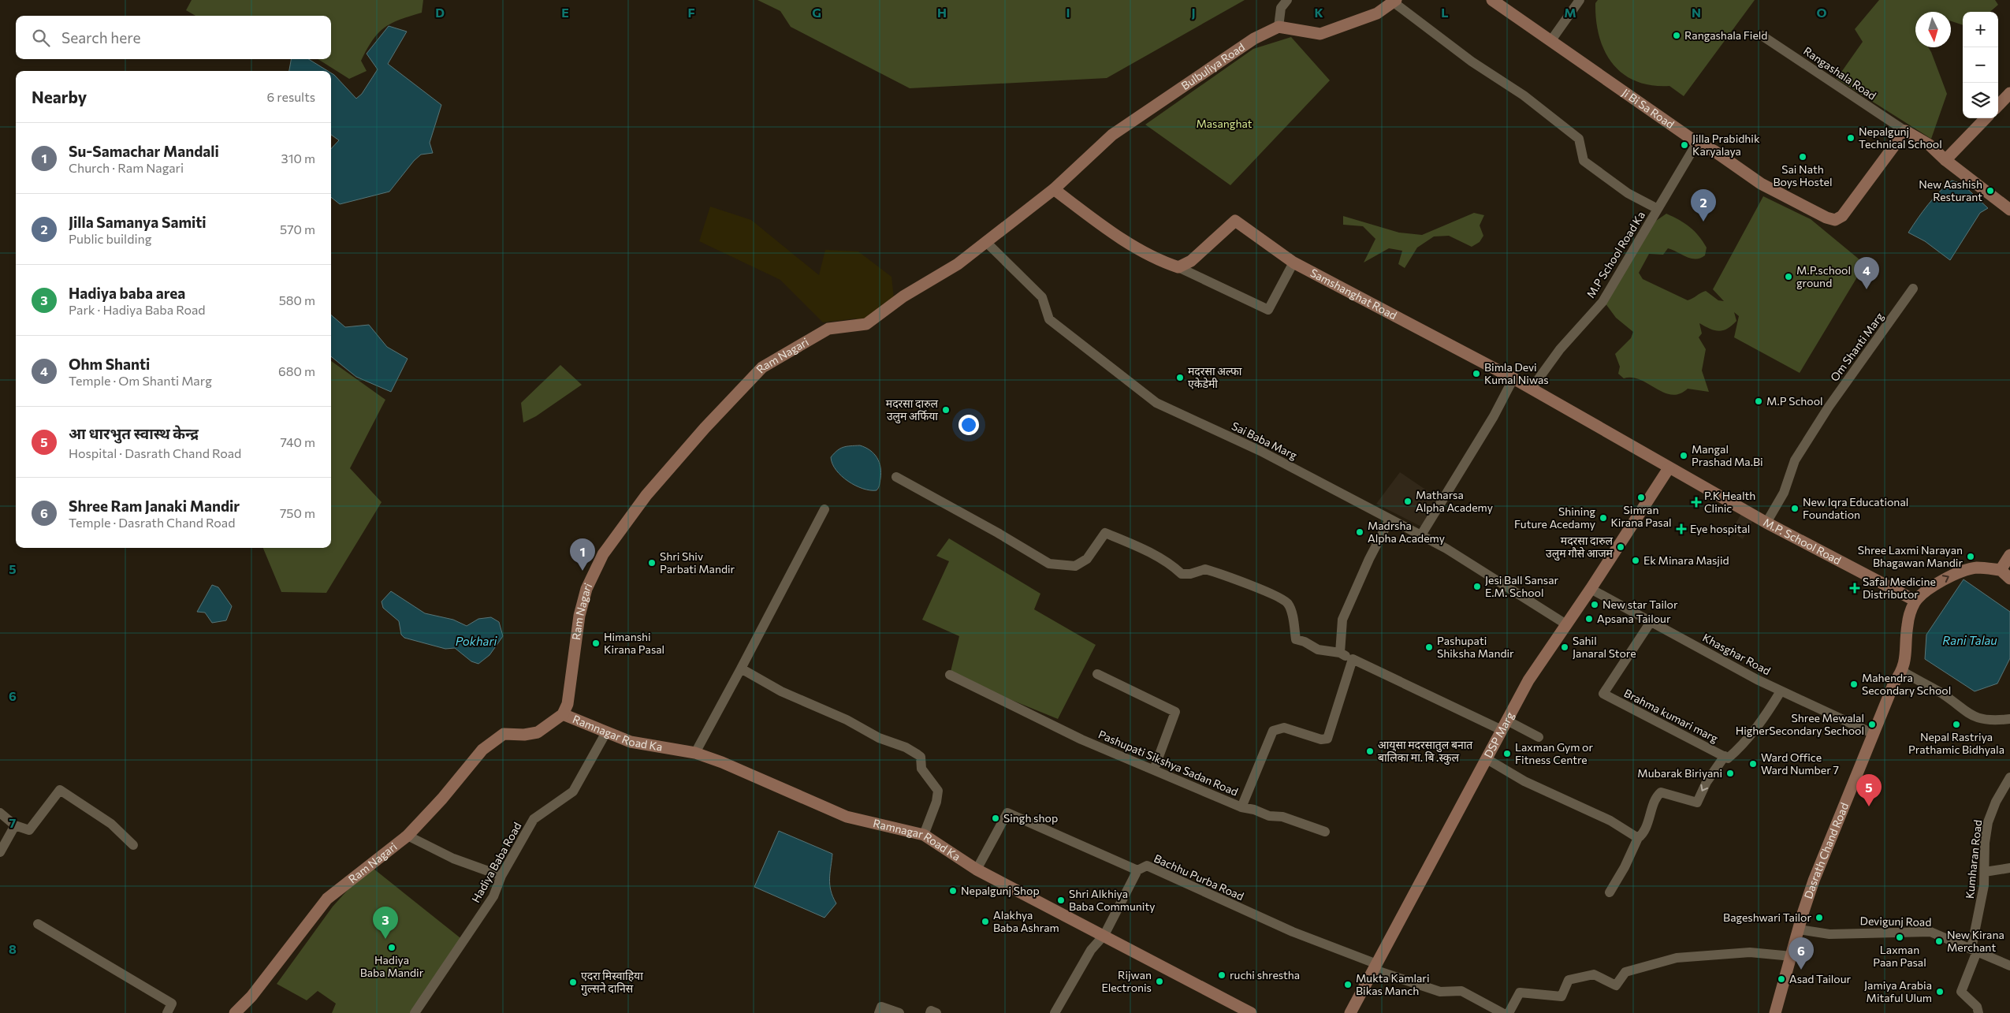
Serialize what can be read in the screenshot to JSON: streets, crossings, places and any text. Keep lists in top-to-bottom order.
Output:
{
  "streets": {
    "main road": [
      "Bulbuliya Road",
      "Ji Bi Sa Road",
      "Samshanghat Road",
      "Ram Nagari",
      "M.P. School Road",
      "Ramnagar Road Ka",
      "DSP Marg",
      "Dasrath Chand Road"
    ],
    "street": [
      "Rangashala Road",
      "M.P School Road Ka",
      "Om Shanti Marg",
      "Sai Baba Marg",
      "Khasghar Road",
      "Brahma kumari marg",
      "Pashupati Sikshya Sadan Road",
      "Kumharan Road",
      "Hadiya Baba Road",
      "Bachhu Purba Road",
      "Devigunj Road"
    ]
  },
  "crossings": [
    ["Bulbuliya Road", "Ram Nagari"],
    ["Rangashala Road", "Ji Bi Sa Road"],
    ["Ji Bi Sa Road", "M.P School Road Ka"],
    ["M.P School Road Ka", "Samshanghat Road"],
    ["Samshanghat Road", "M.P. School Road"],
    ["Samshanghat Road", "DSP Marg"],
    ["Om Shanti Marg", "M.P. School Road"],
    ["Ram Nagari", "Sai Baba Marg"],
    ["Ram Nagari", "Ramnagar Road Ka"],
    ["Sai Baba Marg", "DSP Marg"],
    ["M.P. School Road", "DSP Marg"],
    ["Khasghar Road", "Brahma kumari marg"],
    ["Khasghar Road", "DSP Marg"],
    ["Khasghar Road", "Dasrath Chand Road"],
    ["Ramnagar Road Ka", "Hadiya Baba Road"],
    ["Ramnagar Road Ka", "Bachhu Purba Road"],
    ["DSP Marg", "Bachhu Purba Road"],
    ["Dasrath Chand Road", "Devigunj Road"],
    ["Kumharan Road", "Devigunj Road"]
  ],
  "water": ["Rani Talau", "Pokhari"],
  "parks": ["Masanghat"],
  "places": {
    "other": [
      "Rangashala Field",
      "Nepalgunj Technical School",
      "Jilla Prabidhik Karyalaya",
      "Sai Nath Boys Hostel",
      "New Aashish Resturant",
      "M.P.school ground",
      "Bimla Devi Kumal Niwas",
      "मदरसा अल्फा एकेडेमी",
      "M.P School",
      "मदरसा दारुल उलुम अर्फिया",
      "Mangal Prashad Ma.Bi",
      "Simran Kirana Pasal",
      "Matharsa Alpha Academy",
      "New Iqra Educational Foundation",
      "Shining Future Acedamy",
      "Madrsha Alpha Academy",
      "मदरसा दारुल उलुम गाैसे आजम",
      "Shree Laxmi Narayan Bhagawan Mandir",
      "Ek Minara Masjid",
      "Shri Shiv Parbati Mandir",
      "Jesi Ball Sansar E.M. School",
      "New star Tailor",
      "Apsana Tailour",
      "Himanshi Kirana Pasal",
      "Pashupati Shiksha Mandir",
      "Sahil Janaral Store",
      "Mahendra Secondary School",
      "Shree Mewalal HigherSecondary Sechool",
      "Nepal Rastriya Prathamic Bidhyala",
      "आयुसा मदरसातुल बनात बालिका मा. बि .स्कुल",
      "Laxman Gym or Fitness Centre",
      "Ward Office Ward Number 7",
      "Mubarak Biriyani",
      "Singh shop",
      "Nepalgunj Shop",
      "Shri Alkhiya Baba Community",
      "Bageshwari Tailor",
      "Alakhya Baba Ashram",
      "Laxman Paan Pasal",
      "New Kirana Merchant",
      "Hadiya Baba Mandir",
      "ruchi shrestha",
      "Asad Tailour",
      "Rijwan Electronis",
      "एदरा मिस्वाहिया गुल्सने दानिस",
      "Mukta Kamlari Bikas Manch",
      "Jamiya Arabia Mitaful Ulum"
    ],
    "health": ["P.K Health Clinic", "Eye hospital", "Safal Medicine Distributor"]
  },
  "north": "bottom",
  "page": {
    "map_buttons": ["+", "−"],
    "search": "Search here",
    "heading": ["Nearby", "6 results"],
    "list": [
      {
        "mark": "1",
        "name": "Su-Samachar Mandali",
        "note": "Church · Ram Nagari",
        "value": "310 m"
      },
      {
        "mark": "2",
        "name": "Jilla Samanya Samiti",
        "note": "Public building",
        "value": "570 m"
      },
      {
        "mark": "3",
        "name": "Hadiya baba area",
        "note": "Park · Hadiya Baba Road",
        "value": "580 m"
      },
      {
        "mark": "4",
        "name": "Ohm Shanti",
        "note": "Temple · Om Shanti Marg",
        "value": "680 m"
      },
      {
        "mark": "5",
        "name": "आ धारभुत स्वास्थ केन्द्र",
        "note": "Hospital · Dasrath Chand Road",
        "value": "740 m"
      },
      {
        "mark": "6",
        "name": "Shree Ram Janaki Mandir",
        "note": "Temple · Dasrath Chand Road",
        "value": "750 m"
      }
    ],
    "pins": [
      "2",
      "4",
      "1",
      "5",
      "3",
      "6"
    ]
  },
  "grid": {
    "columns": [
      "D",
      "E",
      "F",
      "G",
      "H",
      "I",
      "J",
      "K",
      "L",
      "M",
      "N",
      "O"
    ],
    "rows": [
      "5",
      "6",
      "7",
      "8"
    ]
  }
}
